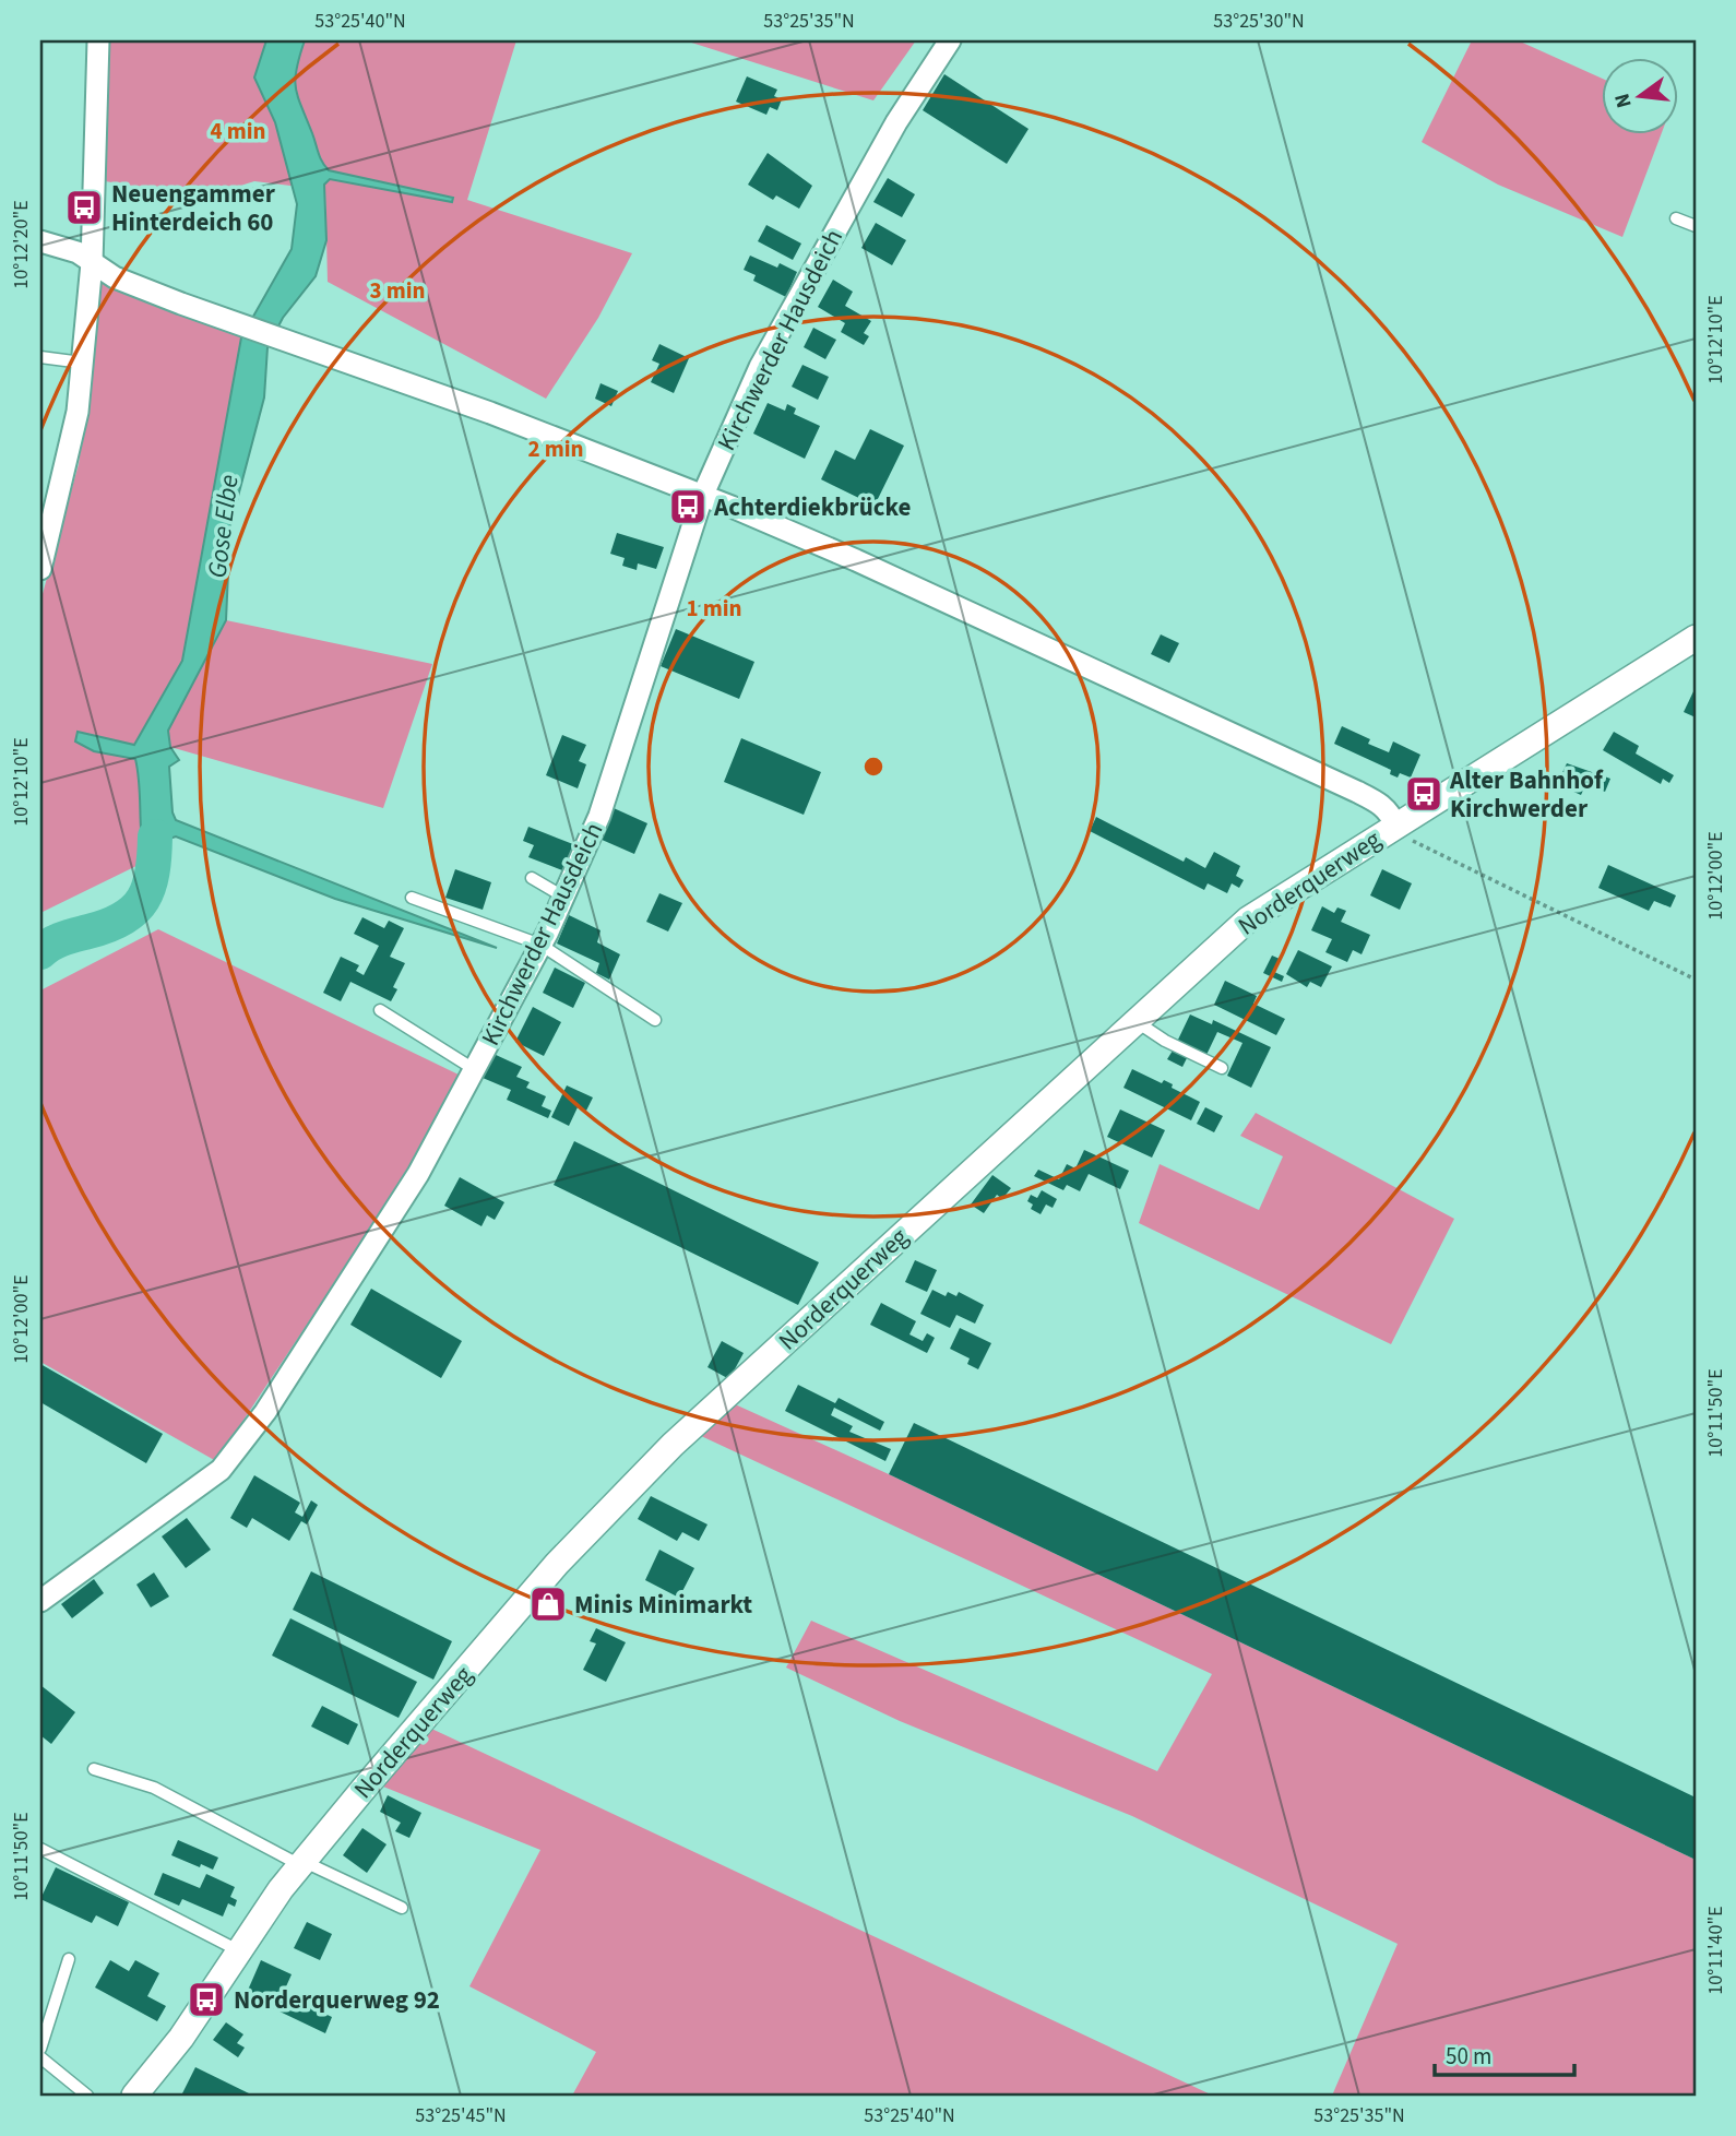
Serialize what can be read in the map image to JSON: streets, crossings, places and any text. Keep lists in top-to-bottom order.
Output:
{
  "streets": {
    "street": ["Kirchwerder Hausdeich", "Norderquerweg"]
  },
  "water": ["Gose Elbe"],
  "places": {
    "bus stop": [
      "Neuengammer Hinterdeich 60",
      "Achterdiekbrücke",
      "Alter Bahnhof Kirchwerder",
      "Norderquerweg 92"
    ],
    "shop": ["Minis Minimarkt"]
  },
  "scale_bar": "50 m",
  "north": "left",
  "coordinates": [
    "53°25'40\"N",
    "53°25'35\"N",
    "53°25'30\"N",
    "10°12'20\"E",
    "10°12'10\"E",
    "10°12'00\"E",
    "10°11'50\"E",
    "10°11'40\"E",
    "53°25'45\"N"
  ],
  "rings": [
    "4 min",
    "3 min",
    "2 min",
    "1 min"
  ]
}
